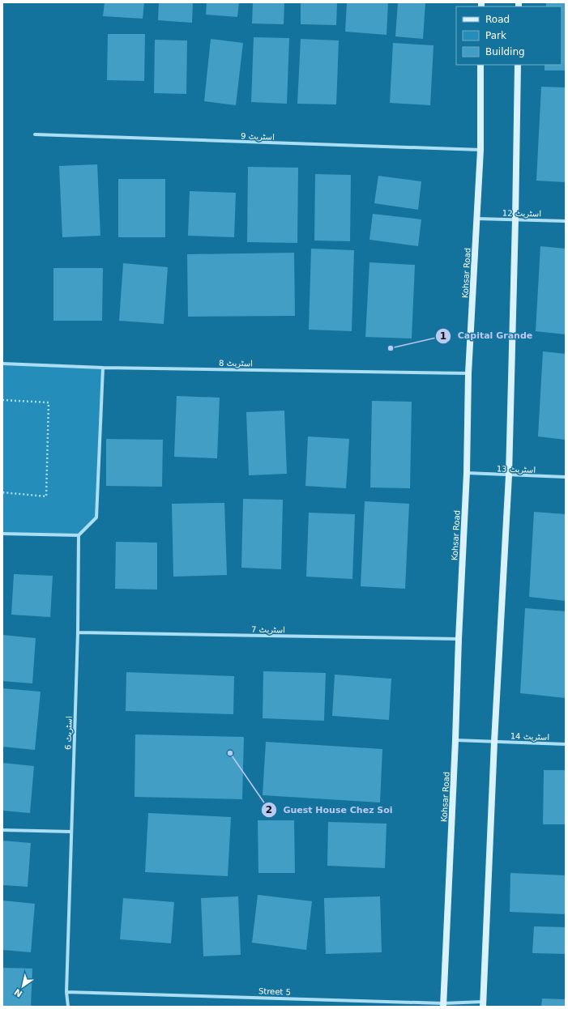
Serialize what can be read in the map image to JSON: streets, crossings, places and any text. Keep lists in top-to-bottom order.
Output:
{
  "streets": {
    "street": [
      "اسٹریٹ 9",
      "اسٹریٹ 12",
      "Kohsar Road",
      "اسٹریٹ 8",
      "اسٹریٹ 13",
      "اسٹریٹ 7",
      "اسٹریٹ 6",
      "اسٹریٹ 14",
      "Street 5"
    ]
  },
  "crossings": [
    ["اسٹریٹ 9", "Kohsar Road"],
    ["اسٹریٹ 12", "Kohsar Road"],
    ["Kohsar Road", "اسٹریٹ 8"],
    ["Kohsar Road", "اسٹریٹ 13"],
    ["Kohsar Road", "اسٹریٹ 7"],
    ["Kohsar Road", "اسٹریٹ 14"],
    ["Kohsar Road", "Street 5"],
    ["اسٹریٹ 7", "اسٹریٹ 6"],
    ["اسٹریٹ 6", "Street 5"]
  ],
  "places": ["Capital Grande", "Guest House Chez Soi"],
  "legend": ["Road", "Park", "Building"],
  "north": "bottom left"
}
